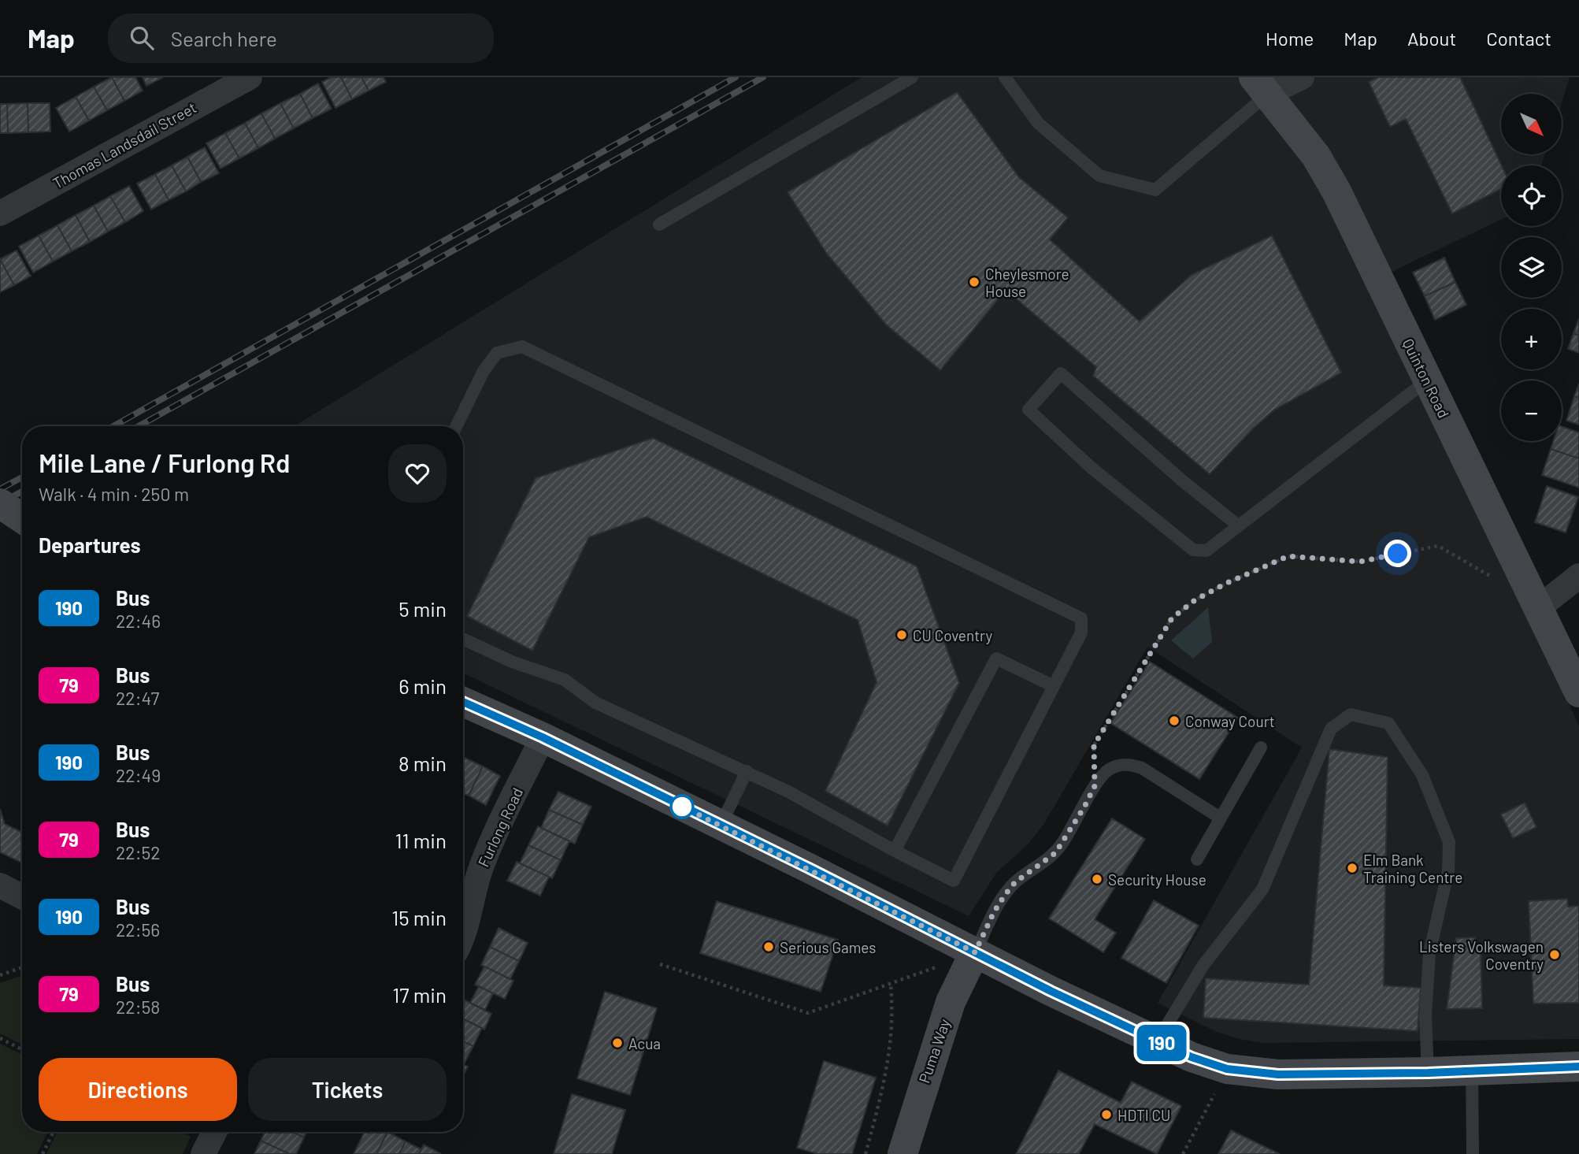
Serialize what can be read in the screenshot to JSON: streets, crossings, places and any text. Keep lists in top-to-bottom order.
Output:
{
  "streets": {
    "street": [
      "Thomas Landsdail Street",
      "Quinton Road",
      "Furlong Road",
      "Puma Way"
    ]
  },
  "places": [
    "Cheylesmore House",
    "CU Coventry",
    "Conway Court",
    "Elm Bank Training Centre",
    "Security House",
    "Serious Games",
    "Listers Volkswagen Coventry",
    "Acua",
    "HDTI CU"
  ],
  "lines": ["bus line 190"],
  "north": "bottom right",
  "page": {
    "header": "Map",
    "search": "Search here",
    "nav": [
      "Home",
      "Map",
      "About",
      "Contact"
    ],
    "on_map": "190",
    "map_buttons": ["+", "−"],
    "heading": [
      ["Mile Lane / Furlong Rd", "Walk · 4 min · 250 m"],
      "Departures"
    ],
    "list": [
      {
        "mark": "190",
        "name": "Bus",
        "note": "22:46",
        "value": "5 min"
      },
      {
        "mark": "79",
        "name": "Bus",
        "note": "22:47",
        "value": "6 min"
      },
      {
        "mark": "190",
        "name": "Bus",
        "note": "22:49",
        "value": "8 min"
      },
      {
        "mark": "79",
        "name": "Bus",
        "note": "22:52",
        "value": "11 min"
      },
      {
        "mark": "190",
        "name": "Bus",
        "note": "22:56",
        "value": "15 min"
      },
      {
        "mark": "79",
        "name": "Bus",
        "note": "22:58",
        "value": "17 min"
      }
    ],
    "buttons": ["Directions", "Tickets"]
  }
}
